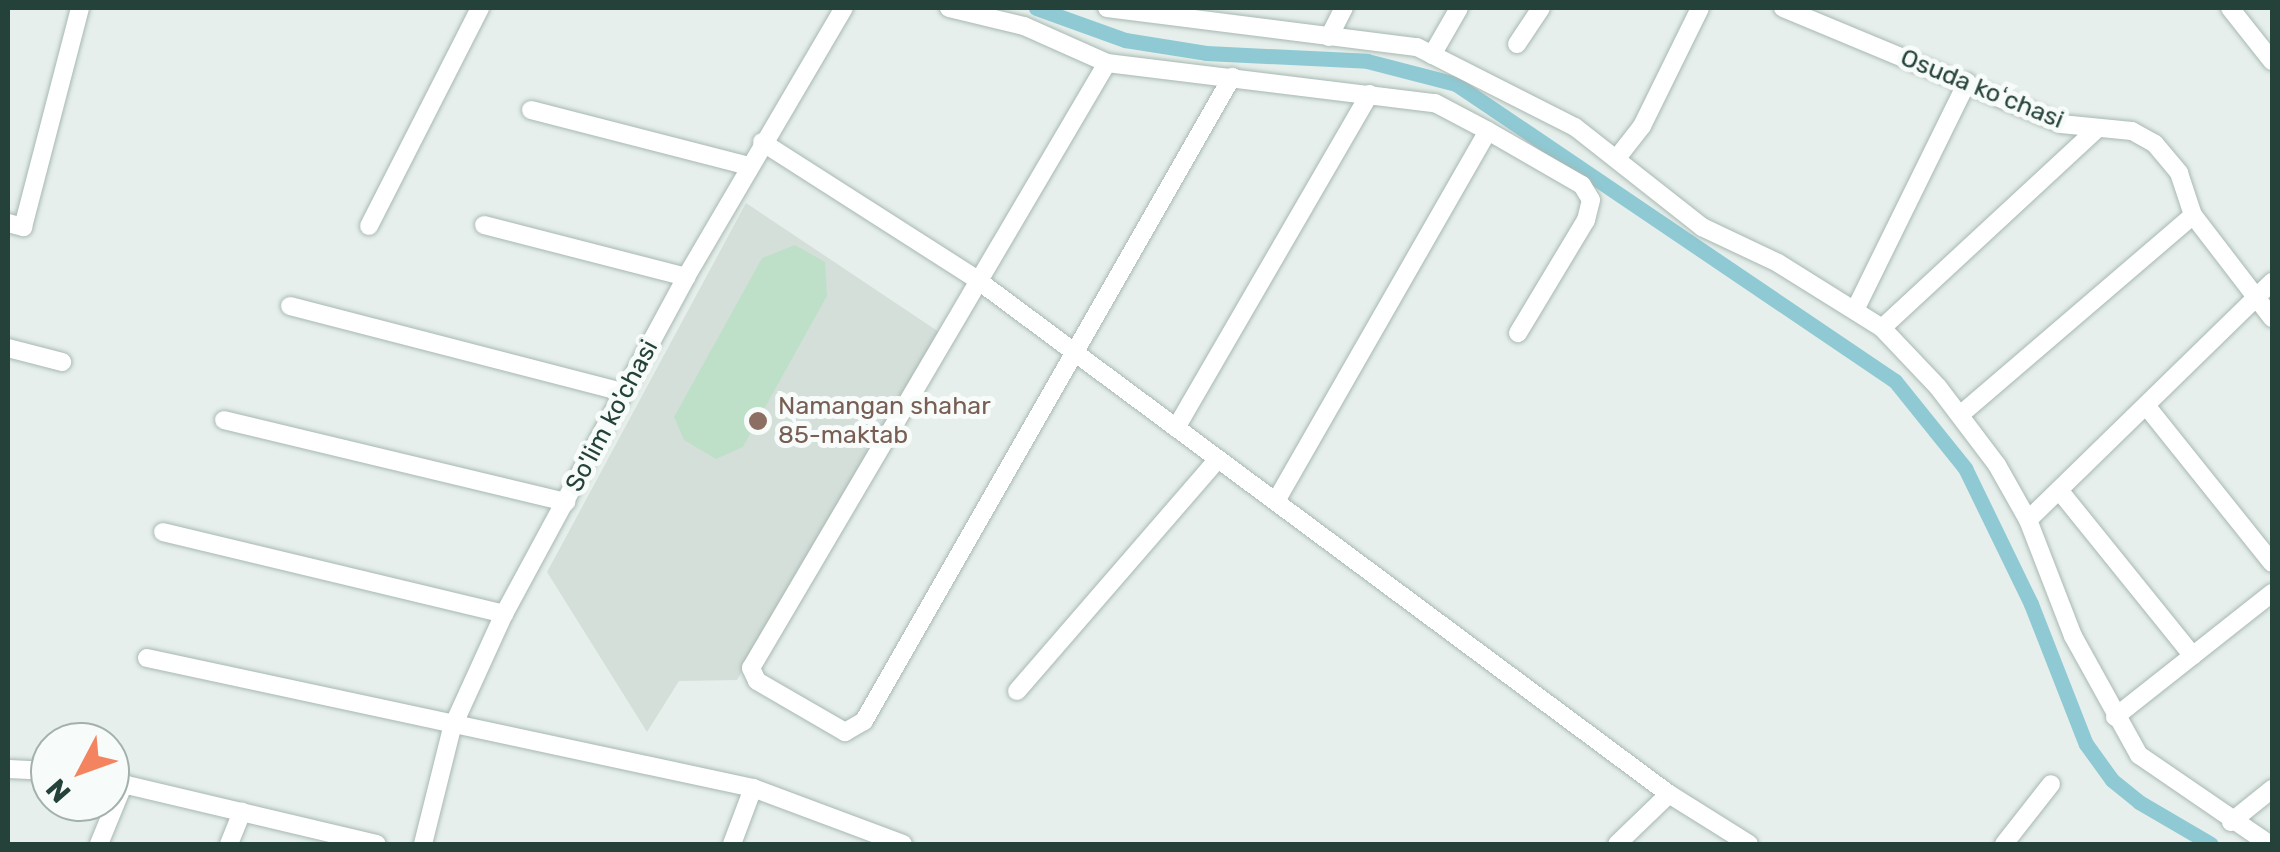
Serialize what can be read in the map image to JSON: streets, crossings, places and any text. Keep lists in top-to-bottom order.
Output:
{
  "streets": {
    "street": ["Osuda koʻchasi", "So'lim ko'chasi"]
  },
  "places": ["Namangan shahar 85-maktab"],
  "north": "bottom left"
}
